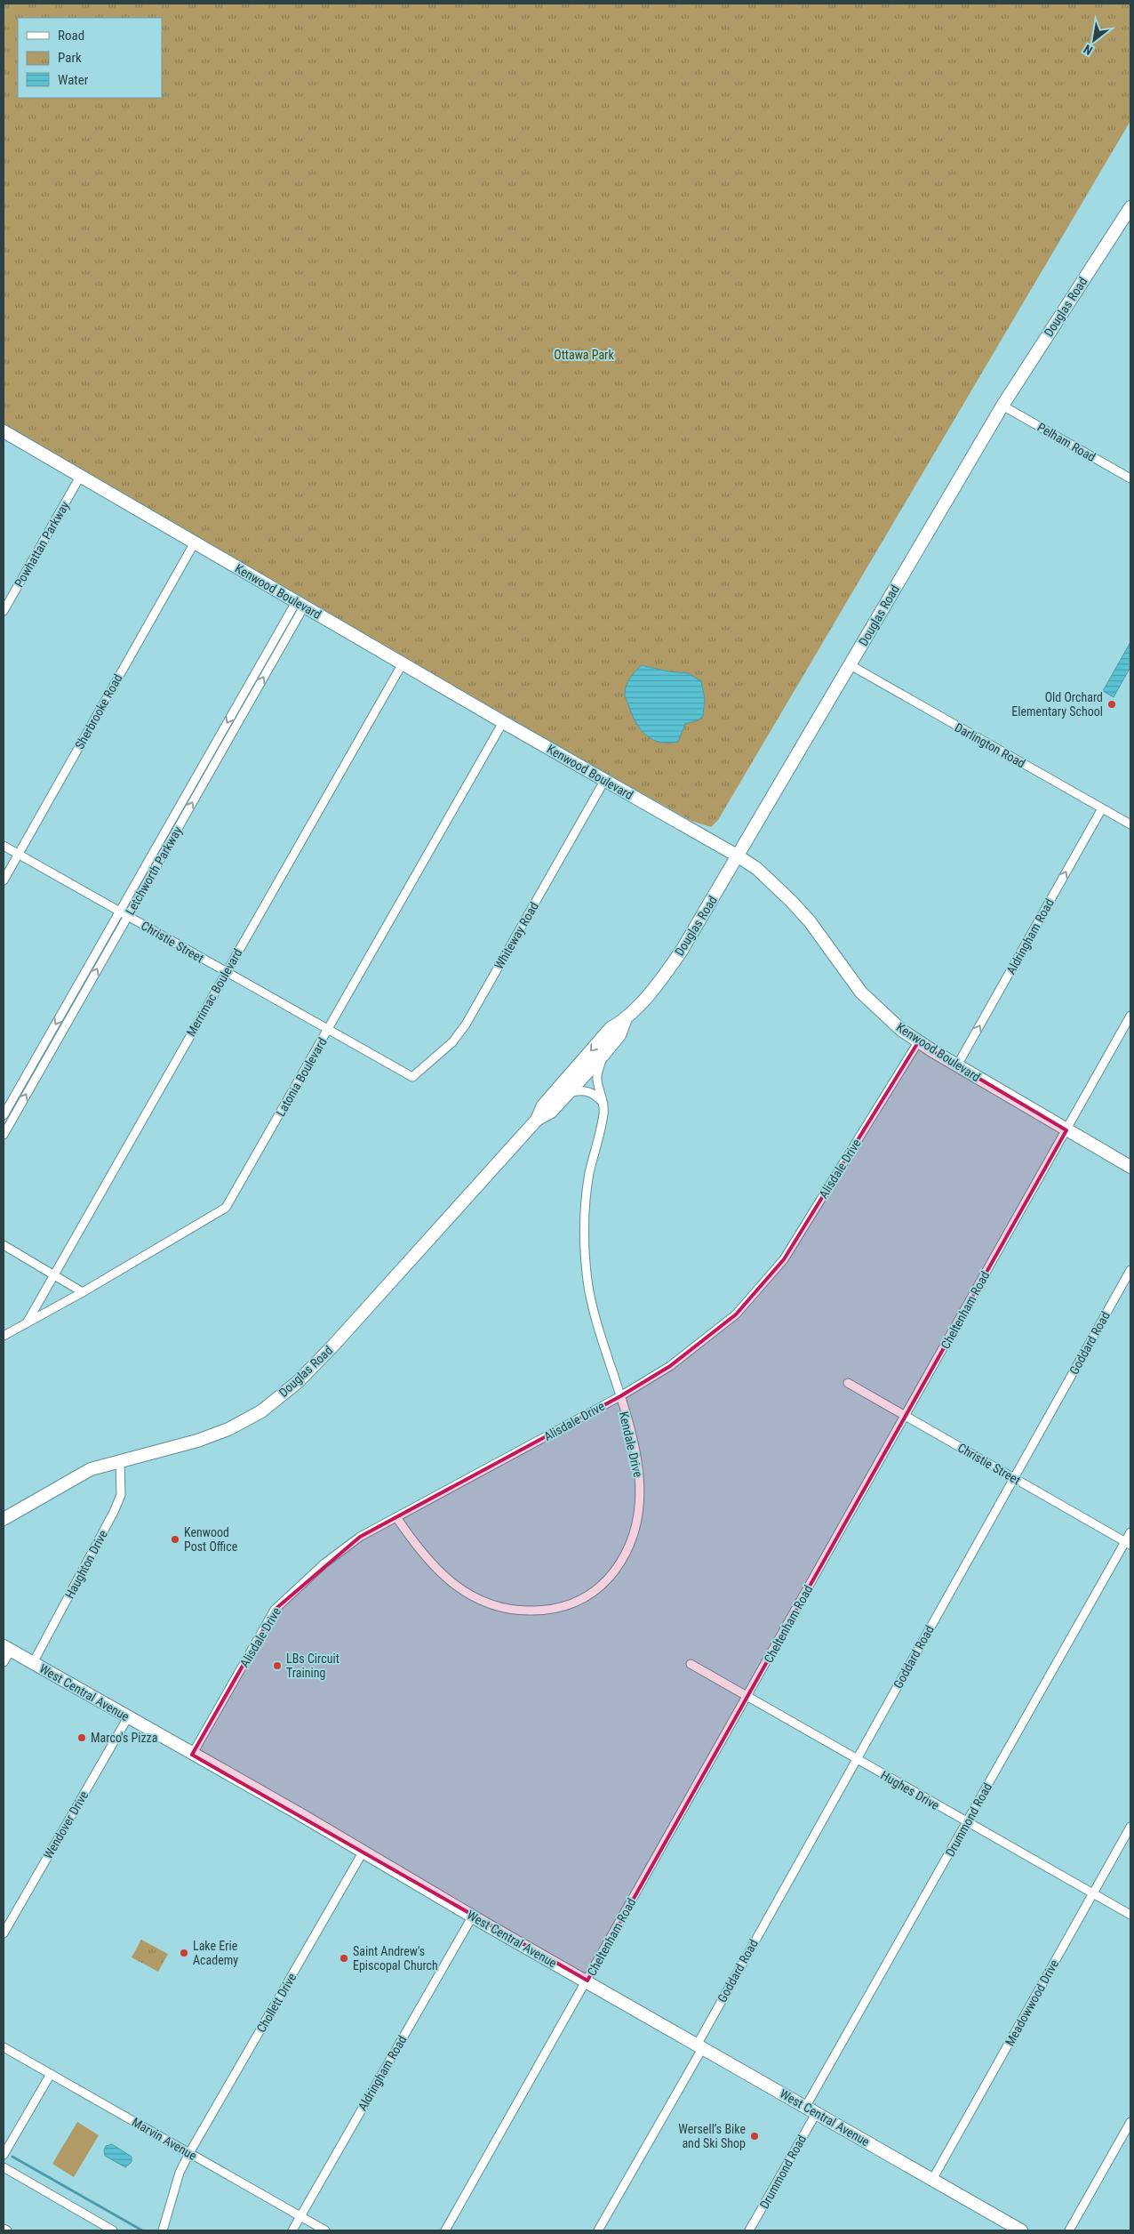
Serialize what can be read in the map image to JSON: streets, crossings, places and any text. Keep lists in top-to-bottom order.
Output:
{
  "streets": {
    "street": [
      "Douglas Road",
      "Pelham Road",
      "Powhattan Parkway",
      "Kenwood Boulevard",
      "Sherbrooke Road",
      "Darlington Road",
      "Letchworth Parkway",
      "Whiteway Road",
      "Aldringham Road",
      "Christie Street",
      "Merrimac Boulevard",
      "Latonia Boulevard",
      "Alisdale Drive",
      "Cheltenham Road",
      "Goddard Road",
      "Kendale Drive",
      "Haughton Drive",
      "West Central Avenue",
      "Hughes Drive",
      "Drummond Road",
      "Wendover Drive",
      "Chollett Drive",
      "Meadowwood Drive",
      "Marvin Avenue"
    ]
  },
  "crossings": [
    ["Douglas Road", "Pelham Road"],
    ["Douglas Road", "Kenwood Boulevard"],
    ["Douglas Road", "Darlington Road"],
    ["Douglas Road", "Kendale Drive"],
    ["Douglas Road", "Haughton Drive"],
    ["Powhattan Parkway", "Kenwood Boulevard"],
    ["Kenwood Boulevard", "Sherbrooke Road"],
    ["Kenwood Boulevard", "Letchworth Parkway"],
    ["Kenwood Boulevard", "Whiteway Road"],
    ["Kenwood Boulevard", "Aldringham Road"],
    ["Kenwood Boulevard", "Merrimac Boulevard"],
    ["Kenwood Boulevard", "Latonia Boulevard"],
    ["Kenwood Boulevard", "Alisdale Drive"],
    ["Kenwood Boulevard", "Cheltenham Road"],
    ["Sherbrooke Road", "Christie Street"],
    ["Darlington Road", "Aldringham Road"],
    ["Letchworth Parkway", "Christie Street"],
    ["Whiteway Road", "Christie Street"],
    ["Aldringham Road", "West Central Avenue"],
    ["Aldringham Road", "Marvin Avenue"],
    ["Christie Street", "Merrimac Boulevard"],
    ["Christie Street", "Latonia Boulevard"],
    ["Christie Street", "Cheltenham Road"],
    ["Christie Street", "Goddard Road"],
    ["Christie Street", "Drummond Road"],
    ["Merrimac Boulevard", "Latonia Boulevard"],
    ["Alisdale Drive", "Kendale Drive"],
    ["Alisdale Drive", "West Central Avenue"],
    ["Cheltenham Road", "West Central Avenue"],
    ["Cheltenham Road", "Hughes Drive"],
    ["Goddard Road", "West Central Avenue"],
    ["Goddard Road", "Hughes Drive"],
    ["Haughton Drive", "West Central Avenue"],
    ["West Central Avenue", "Drummond Road"],
    ["West Central Avenue", "Wendover Drive"],
    ["West Central Avenue", "Chollett Drive"],
    ["West Central Avenue", "Meadowwood Drive"],
    ["Hughes Drive", "Drummond Road"],
    ["Hughes Drive", "Meadowwood Drive"],
    ["Chollett Drive", "Marvin Avenue"]
  ],
  "one_way": ["Aldringham Road"],
  "parks": ["Ottawa Park"],
  "places": [
    "Old Orchard Elementary School",
    "Kenwood Post Office",
    "LBs Circuit Training",
    "Marco's Pizza",
    "Lake Erie Academy",
    "Saint Andrew's Episcopal Church",
    "Wersell’s Bike and Ski Shop"
  ],
  "legend": ["Road", "Park", "Water"],
  "north": "bottom left"
}
